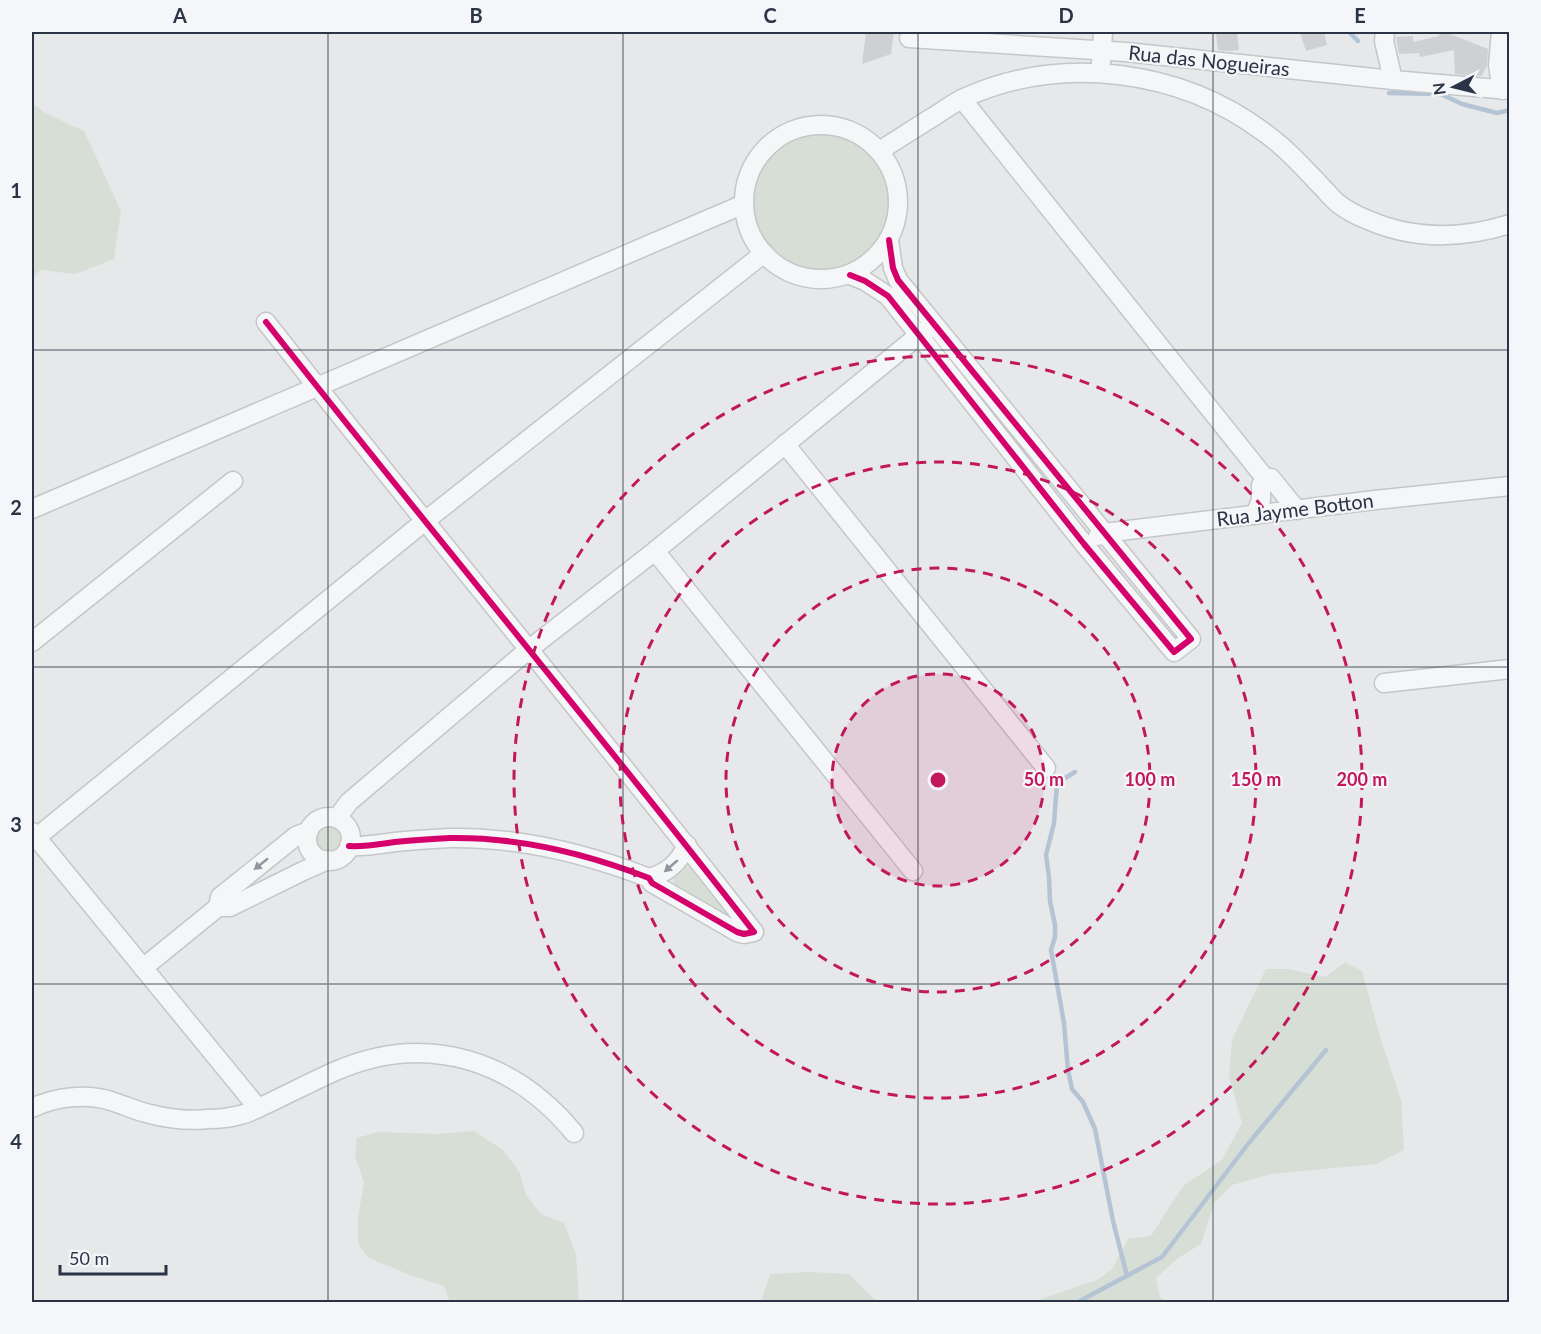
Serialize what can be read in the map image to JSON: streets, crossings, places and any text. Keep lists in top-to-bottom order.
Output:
{
  "streets": {
    "street": ["Rua das Nogueiras", "Rua Jayme Botton"]
  },
  "scale_bar": "50 m",
  "north": "left",
  "grid": {
    "columns": [
      "A",
      "B",
      "C",
      "D",
      "E"
    ],
    "rows": [
      "1",
      "2",
      "3",
      "4"
    ]
  },
  "rings": [
    "50 m",
    "100 m",
    "150 m",
    "200 m"
  ]
}
